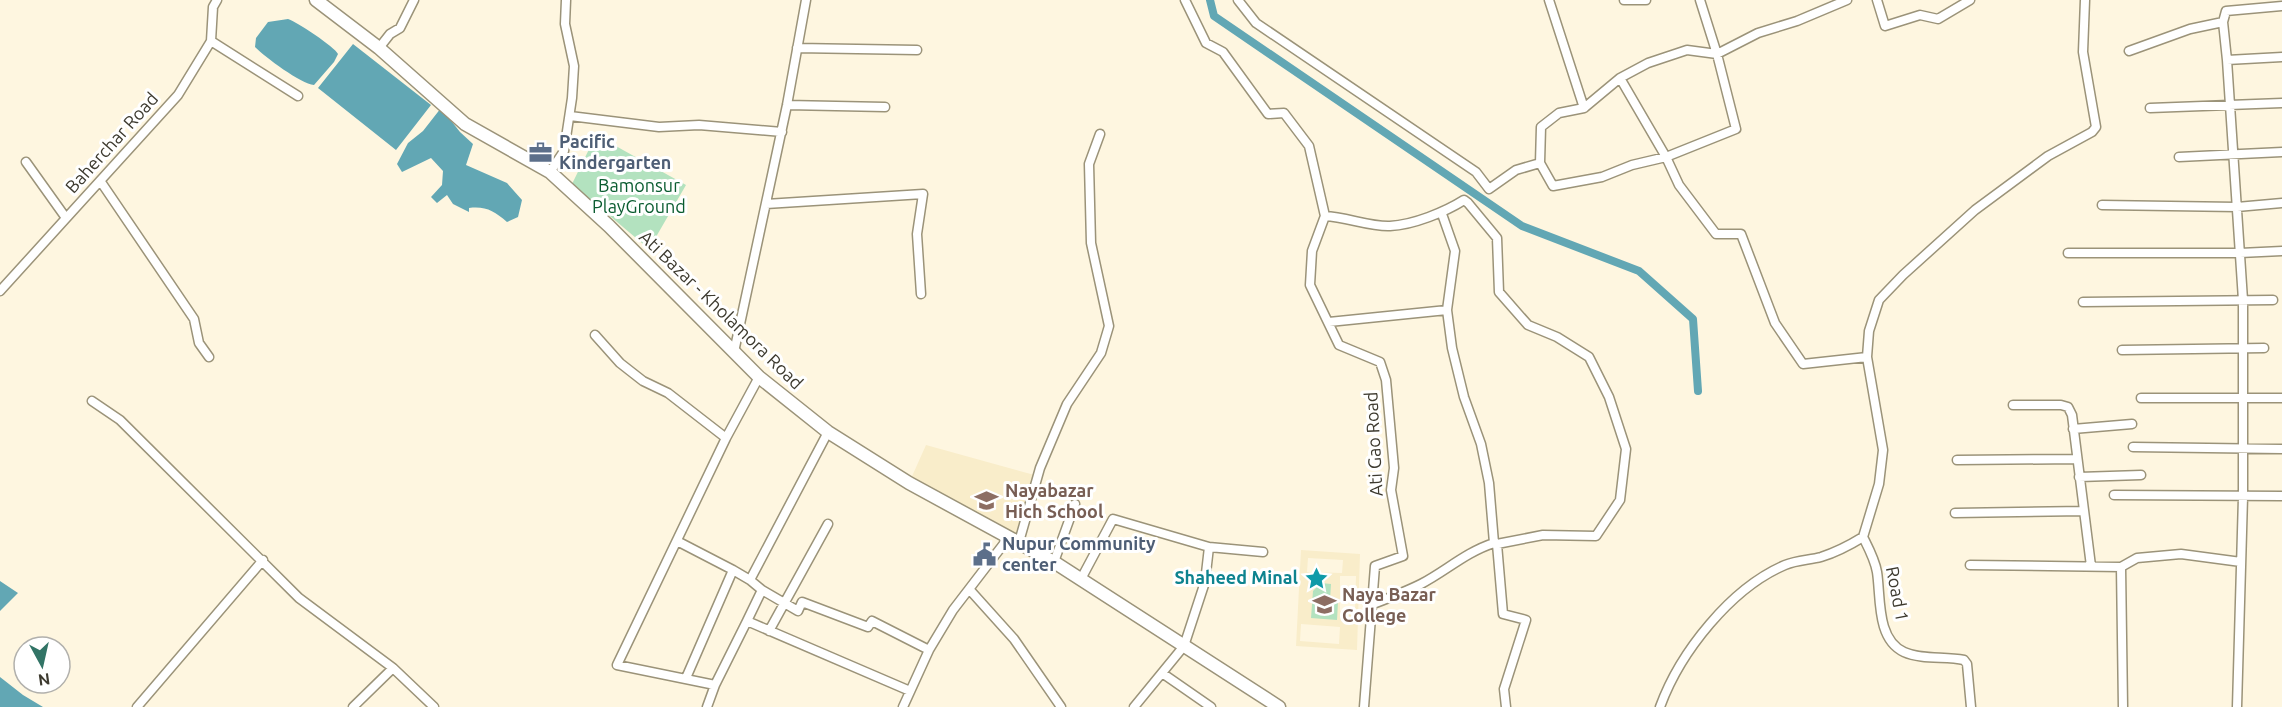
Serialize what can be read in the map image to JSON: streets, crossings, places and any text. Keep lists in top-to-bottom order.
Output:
{
  "streets": {
    "main road": ["Ati Bazar - Kholamora Road"],
    "street": ["Baherchar Road", "Ati Gao Road", "Road 1"]
  },
  "parks": ["Bamonsur PlayGround"],
  "places": {
    "office": ["Pacific Kindergarten"],
    "school or university": ["Nayabazar Hich School", "Naya Bazar College"],
    "public building": ["Nupur Community center"],
    "place": ["Shaheed Minal"]
  },
  "north": "bottom"
}
